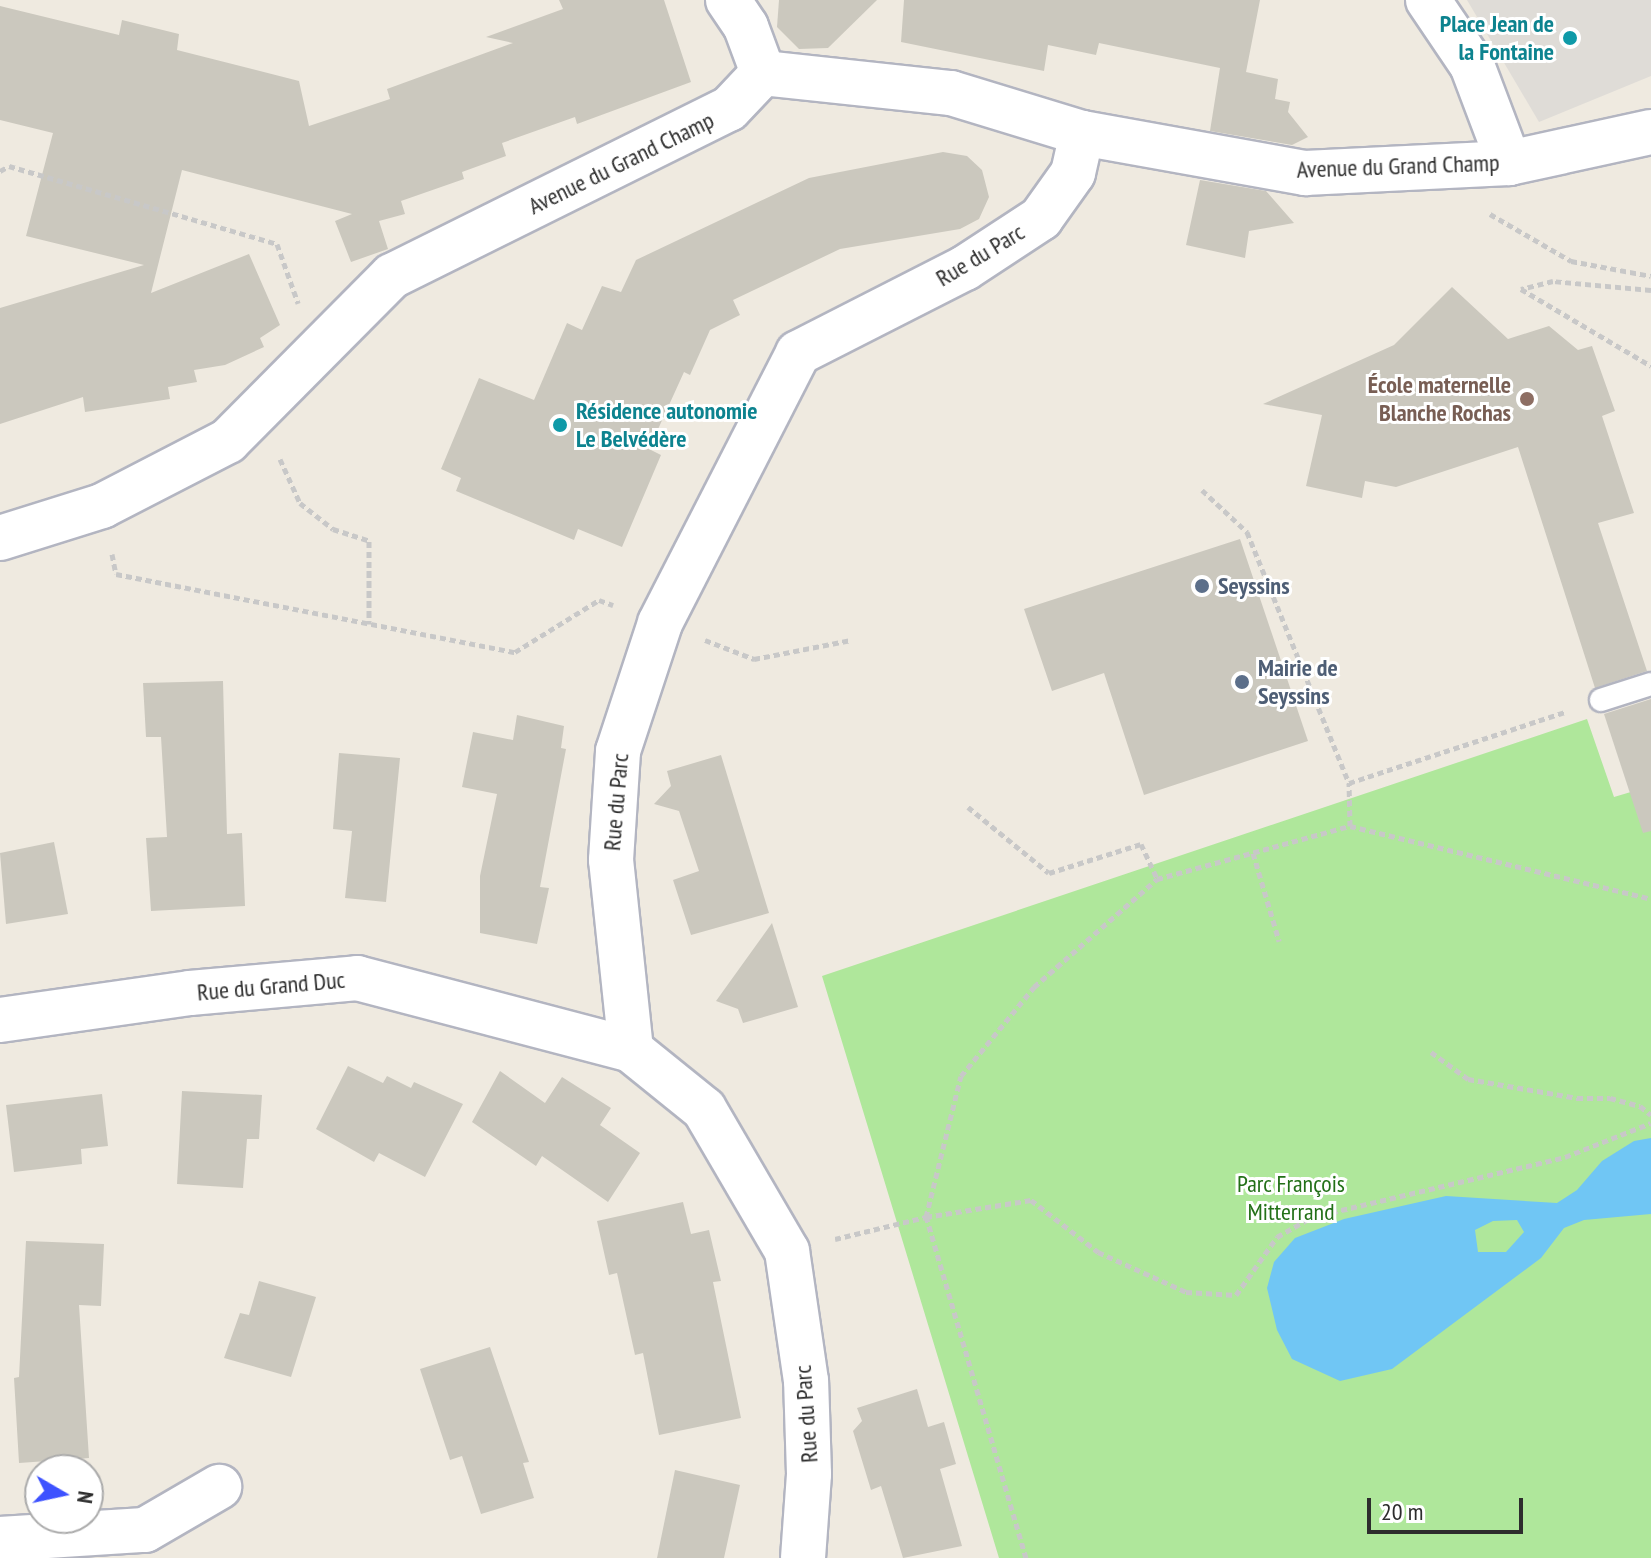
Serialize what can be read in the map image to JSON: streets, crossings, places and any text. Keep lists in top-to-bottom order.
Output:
{
  "streets": {
    "street": ["Avenue du Grand Champ", "Rue du Parc", "Rue du Grand Duc"]
  },
  "crossings": [
    ["Avenue du Grand Champ", "Rue du Parc"],
    ["Rue du Parc", "Rue du Grand Duc"]
  ],
  "parks": ["Parc François Mitterrand"],
  "places": [
    "Place Jean de la Fontaine",
    "École maternelle Blanche Rochas",
    "Résidence autonomie Le Belvédère",
    "Seyssins",
    "Mairie de Seyssins"
  ],
  "scale_bar": "20 m",
  "north": "right"
}
